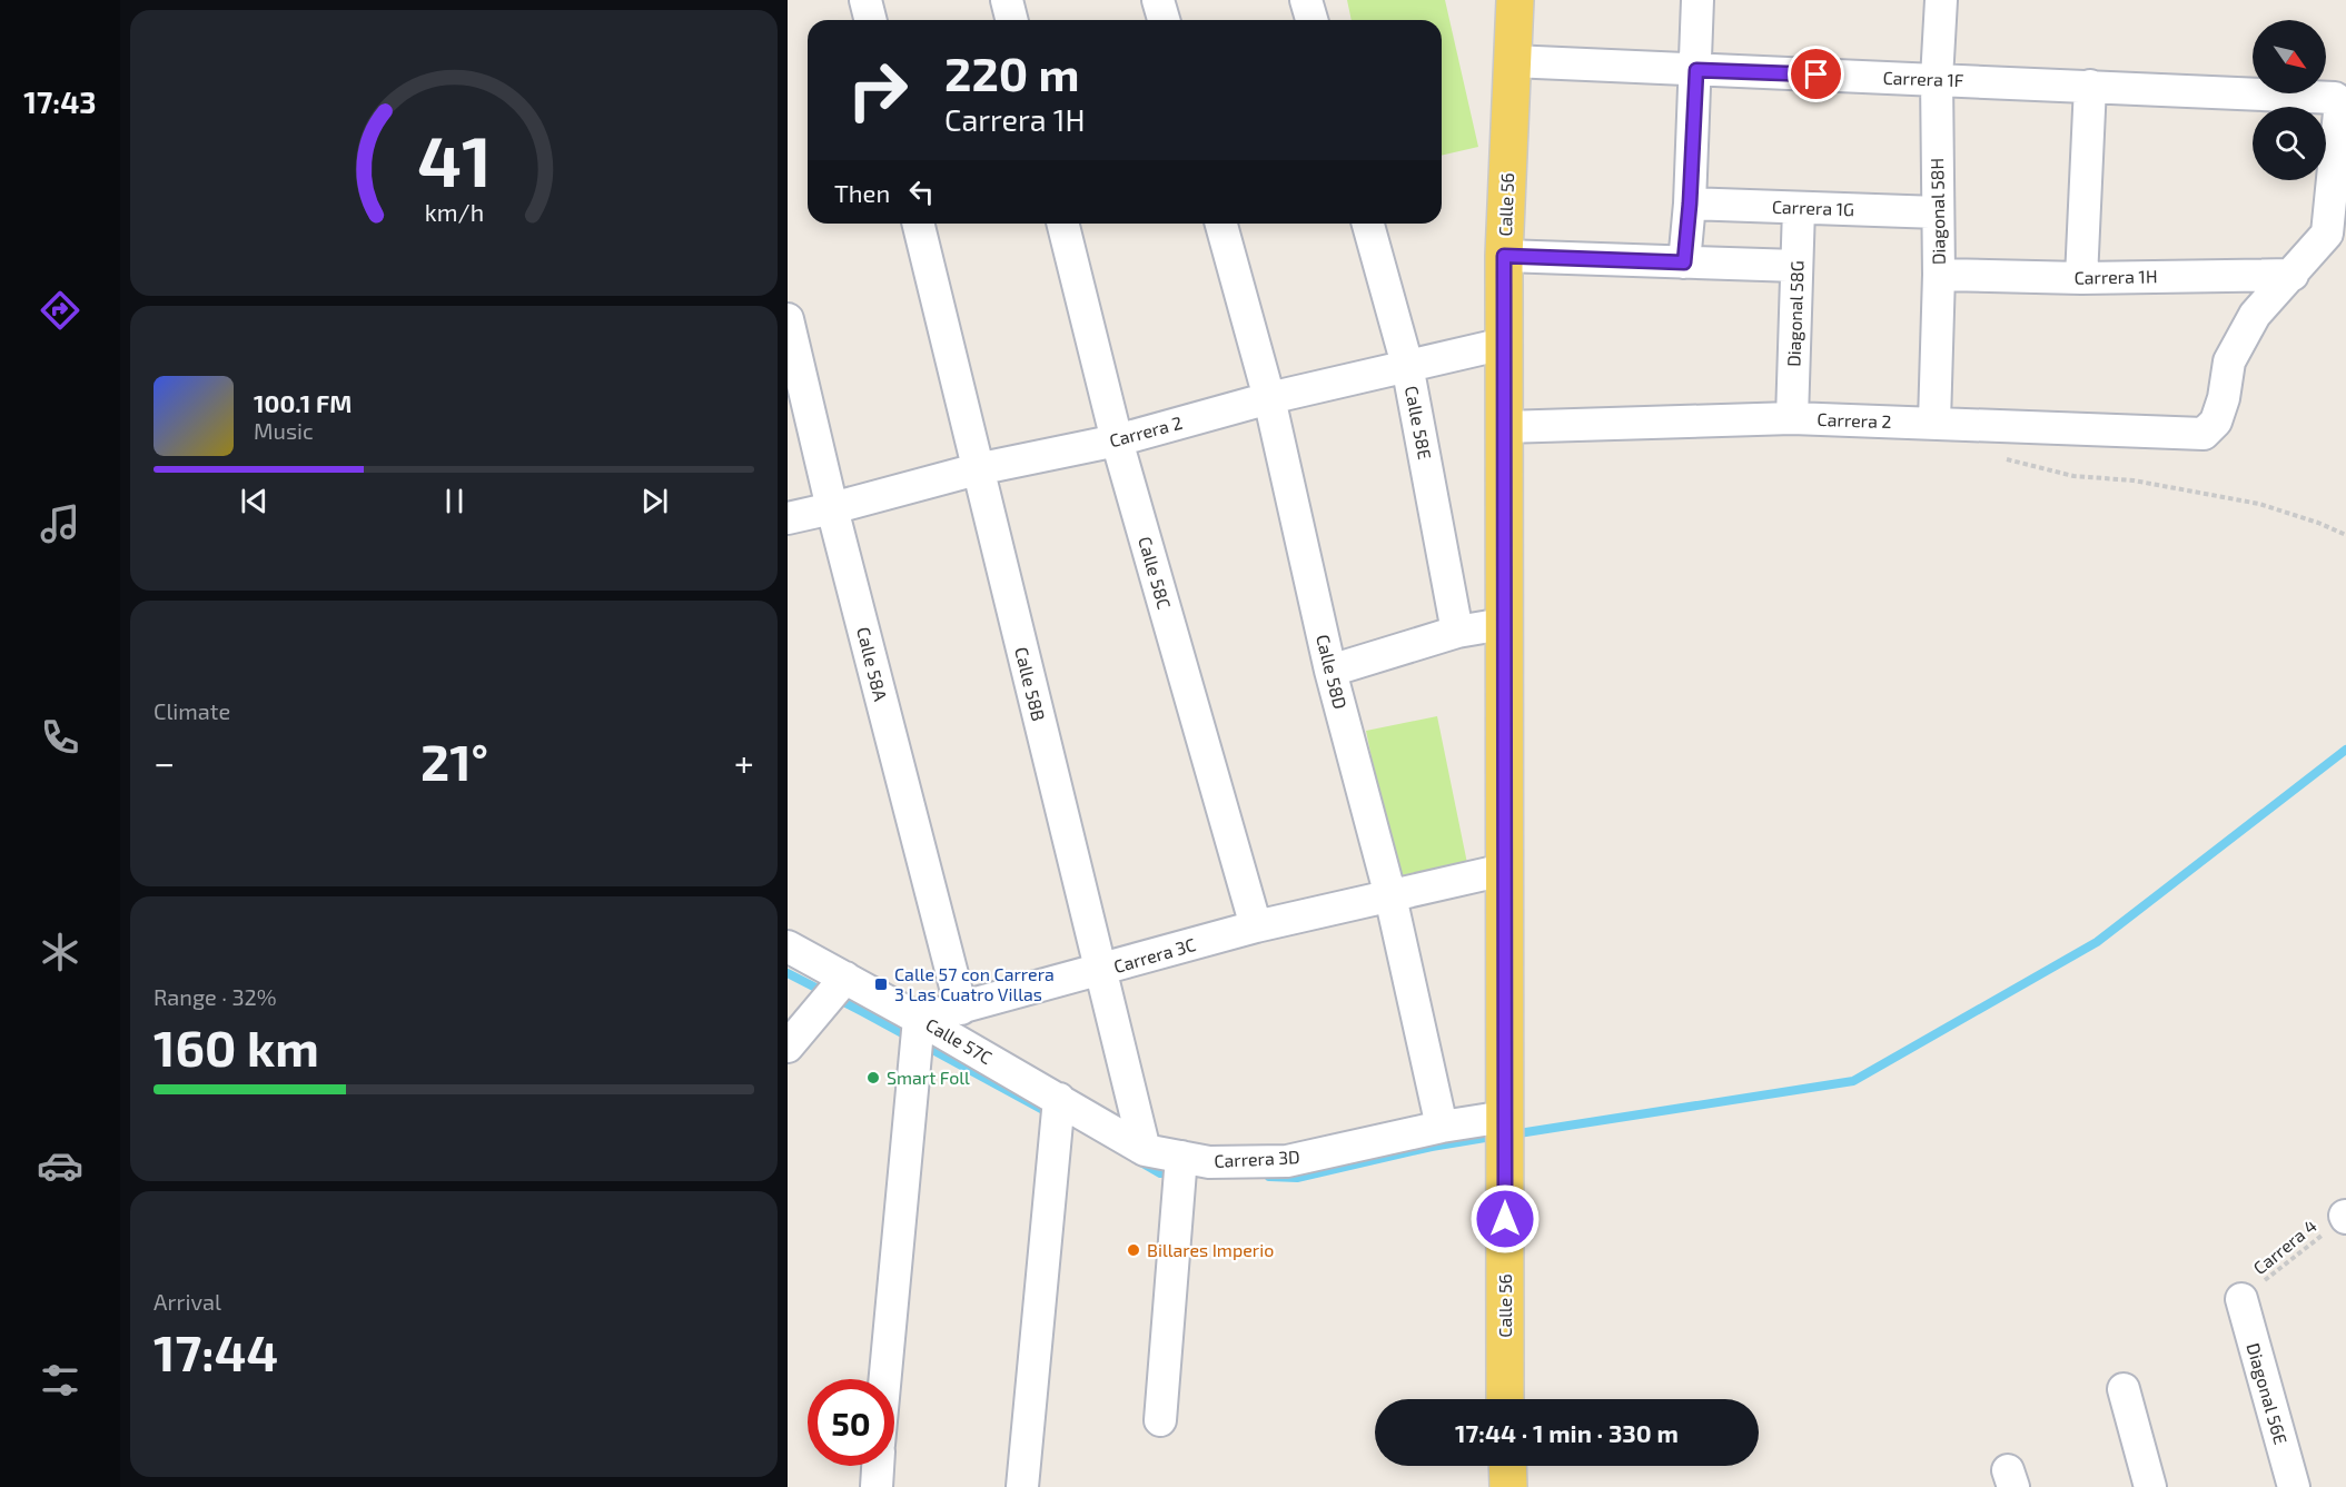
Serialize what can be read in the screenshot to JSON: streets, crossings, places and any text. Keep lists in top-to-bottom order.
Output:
{
  "streets": {
    "main road": ["Calle 56"],
    "street": [
      "Carrera 1F",
      "Carrera 1G",
      "Diagonal 58H",
      "Carrera 1H",
      "Diagonal 58G",
      "Carrera 2",
      "Calle 58E",
      "Calle 58C",
      "Calle 58A",
      "Calle 58D",
      "Calle 58B",
      "Carrera 3C",
      "Calle 57C",
      "Carrera 3D",
      "Diagonal 56E"
    ],
    "path": ["Carrera 4"]
  },
  "crossings": [
    ["Carrera 1F", "Calle 56"],
    ["Carrera 1F", "Diagonal 58H"],
    ["Carrera 1F", "Carrera 1H"],
    ["Carrera 1F", "Carrera 2"],
    ["Calle 56", "Carrera 2"],
    ["Calle 56", "Carrera 3C"],
    ["Calle 56", "Carrera 3D"],
    ["Carrera 1G", "Diagonal 58H"],
    ["Carrera 1G", "Diagonal 58G"],
    ["Diagonal 58H", "Carrera 1H"],
    ["Diagonal 58H", "Carrera 2"],
    ["Carrera 1H", "Carrera 2"],
    ["Diagonal 58G", "Carrera 2"],
    ["Carrera 2", "Calle 58E"],
    ["Carrera 2", "Calle 58C"],
    ["Carrera 2", "Calle 58A"],
    ["Carrera 2", "Calle 58D"],
    ["Carrera 2", "Calle 58B"],
    ["Calle 58C", "Carrera 3C"],
    ["Calle 58A", "Carrera 3C"],
    ["Calle 58D", "Carrera 3C"],
    ["Calle 58D", "Carrera 3D"],
    ["Calle 58B", "Carrera 3C"],
    ["Calle 58B", "Carrera 3D"],
    ["Carrera 3C", "Calle 57C"],
    ["Calle 57C", "Carrera 3D"],
    ["Carrera 4", "Diagonal 56E"]
  ],
  "places": {
    "transit": ["Calle 57 con Carrera 3 Las Cuatro Villas"],
    "other": ["Smart Foll", "Billares Imperio"]
  },
  "north": "bottom right",
  "page": {
    "tabs": "17:43",
    "turn": ["220 m", "Carrera 1H"],
    "then": "Then",
    "song": ["100.1 FM", "Music"],
    "tile": [
      "Climate",
      ["Range · 32%", "160 km"],
      ["Arrival", "17:44"]
    ],
    "heat": ["−", "21°", "+"],
    "limit": "50",
    "trip": "17:44 · 1 min · 330 m",
    "gauge": ["41", "km/h"]
  }
}
